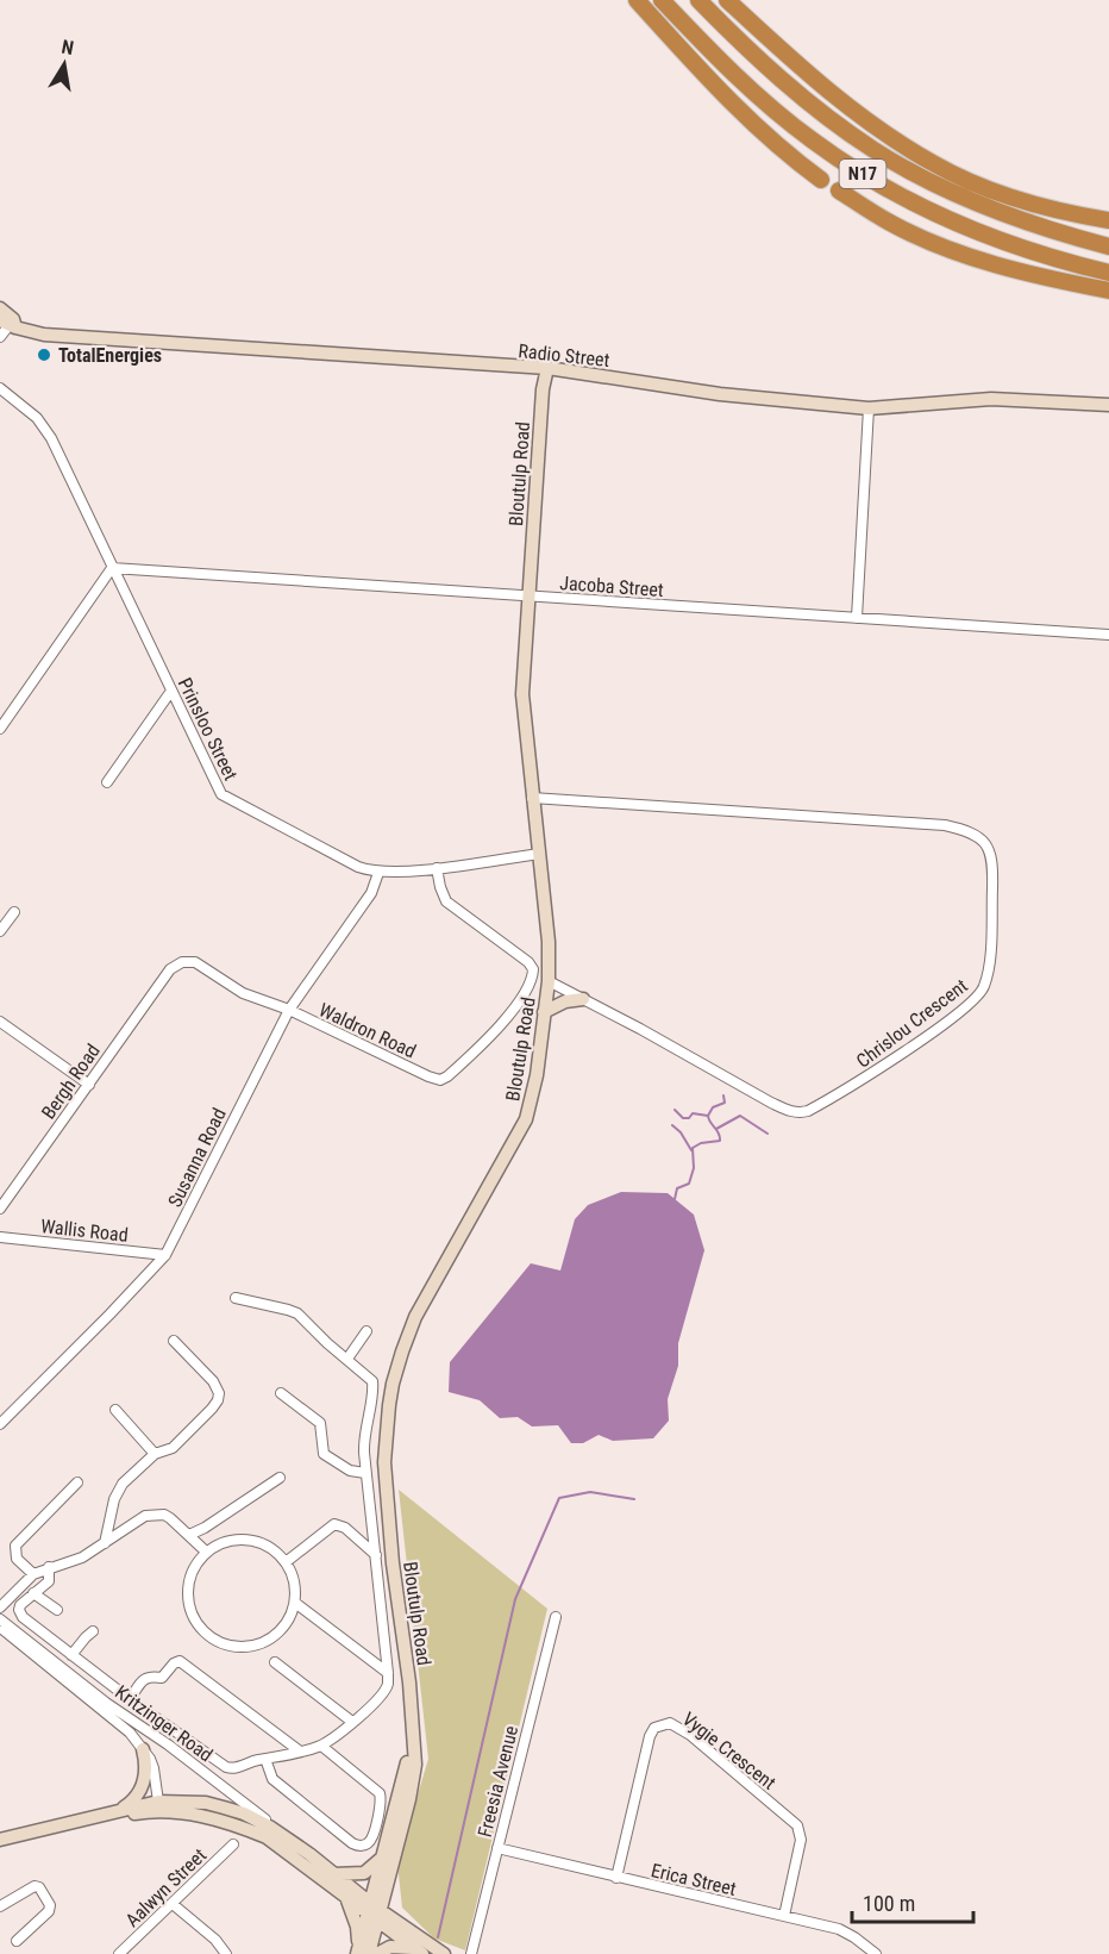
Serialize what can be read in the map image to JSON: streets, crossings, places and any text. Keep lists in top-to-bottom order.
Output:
{
  "streets": {
    "highway": ["N17"],
    "street": [
      "Radio Street",
      "Bloutulp Road",
      "Jacoba Street",
      "Prinsloo Street",
      "Chrislou Crescent",
      "Waldron Road",
      "Bergh Road",
      "Susanna Road",
      "Wallis Road",
      "Kritzinger Road",
      "Vygie Crescent",
      "Freesia Avenue",
      "Erica Street",
      "Aalwyn Street"
    ]
  },
  "crossings": [
    ["Radio Street", "Bloutulp Road"],
    ["Bloutulp Road", "Jacoba Street"],
    ["Bloutulp Road", "Prinsloo Street"],
    ["Bloutulp Road", "Chrislou Crescent"],
    ["Bloutulp Road", "Kritzinger Road"],
    ["Jacoba Street", "Prinsloo Street"],
    ["Prinsloo Street", "Waldron Road"],
    ["Prinsloo Street", "Susanna Road"],
    ["Waldron Road", "Bergh Road"],
    ["Waldron Road", "Susanna Road"],
    ["Susanna Road", "Wallis Road"],
    ["Vygie Crescent", "Erica Street"],
    ["Freesia Avenue", "Erica Street"]
  ],
  "places": ["TotalEnergies"],
  "scale_bar": "100 m",
  "north": "top"
}
